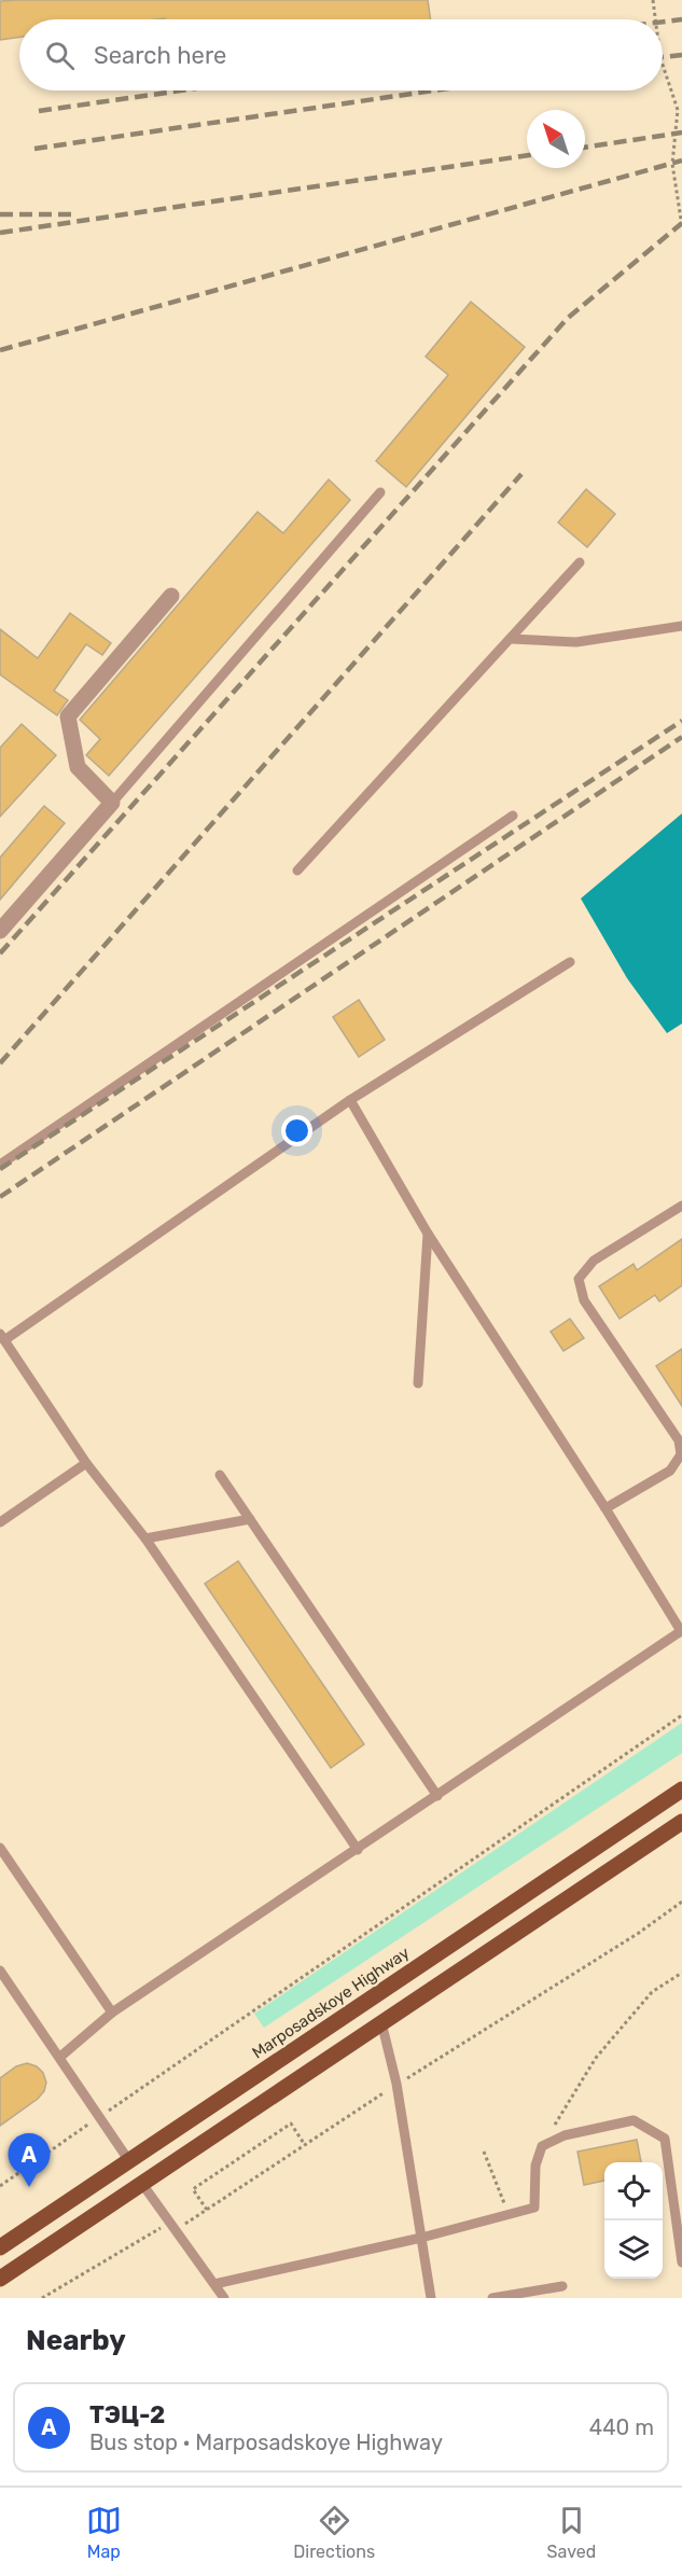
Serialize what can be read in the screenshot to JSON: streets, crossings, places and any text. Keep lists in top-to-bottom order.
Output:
{
  "streets": {
    "main road": ["Marposadskoye Highway"]
  },
  "north": "top left",
  "page": {
    "search": "Search here",
    "pins": "A",
    "heading": "Nearby",
    "list": [
      {
        "mark": "A",
        "name": "ТЭЦ-2",
        "note": "Bus stop · Marposadskoye Highway",
        "value": "440 m"
      }
    ],
    "nav": ["Map", "Directions", "Saved"]
  }
}
